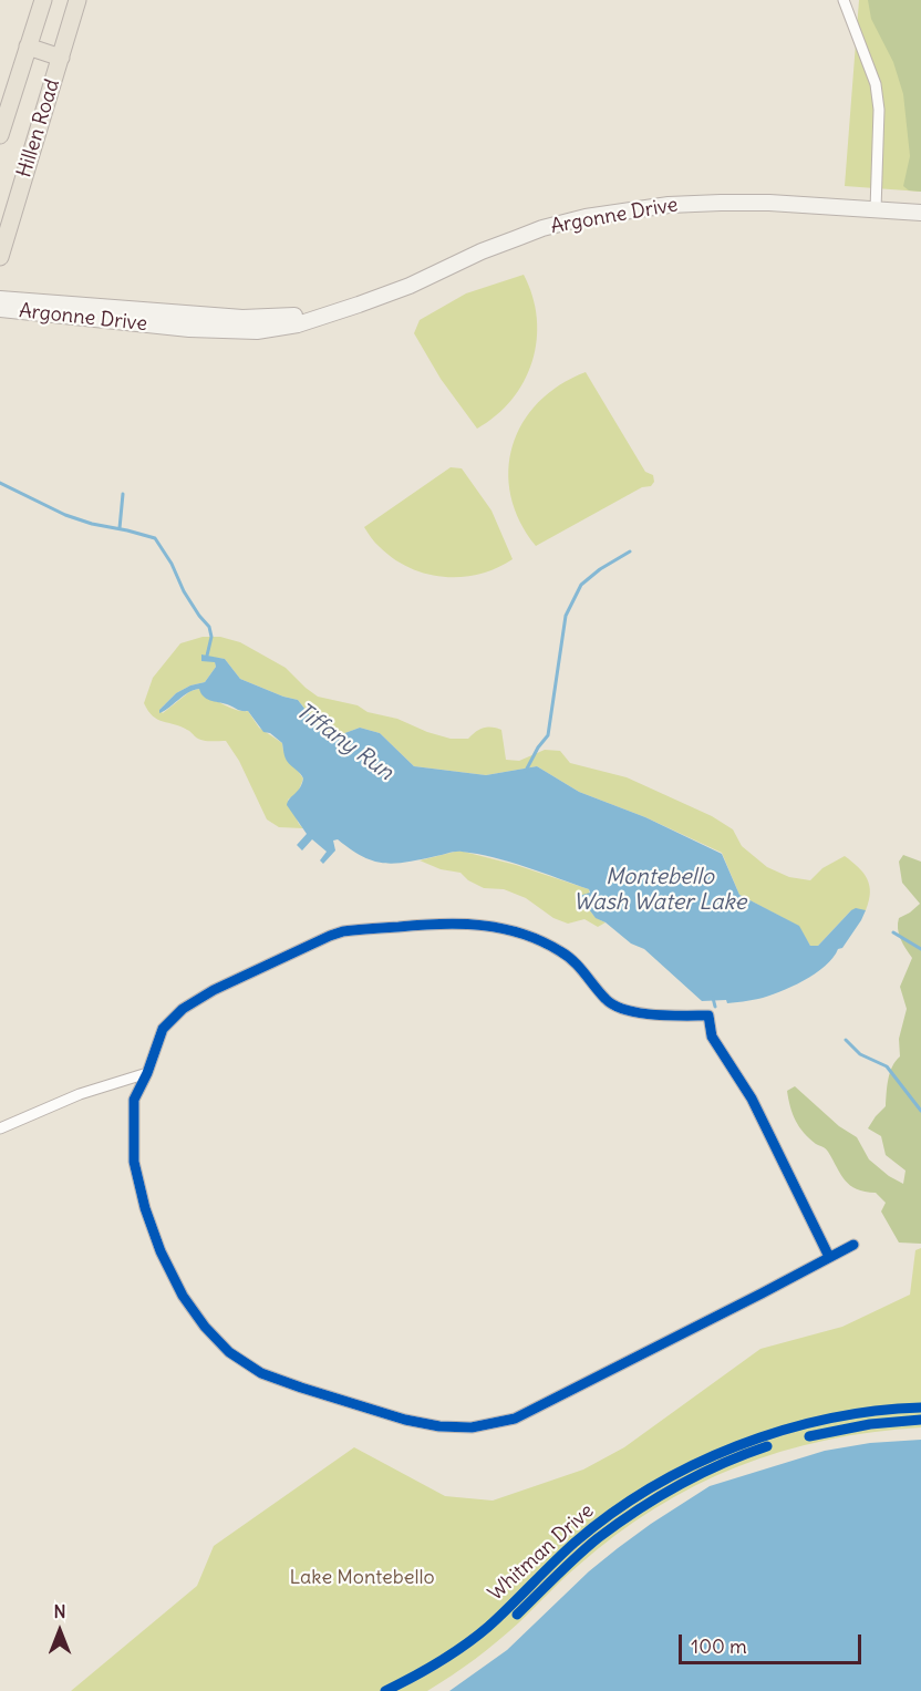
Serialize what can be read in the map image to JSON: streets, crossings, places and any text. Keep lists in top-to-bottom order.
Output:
{
  "streets": {
    "main road": ["Hillen Road", "Argonne Drive"],
    "cycle path": ["Whitman Drive"]
  },
  "water": ["Tiffany Run", "Montebello Wash Water Lake"],
  "parks": ["Lake Montebello"],
  "scale_bar": "100 m",
  "north": "top"
}
